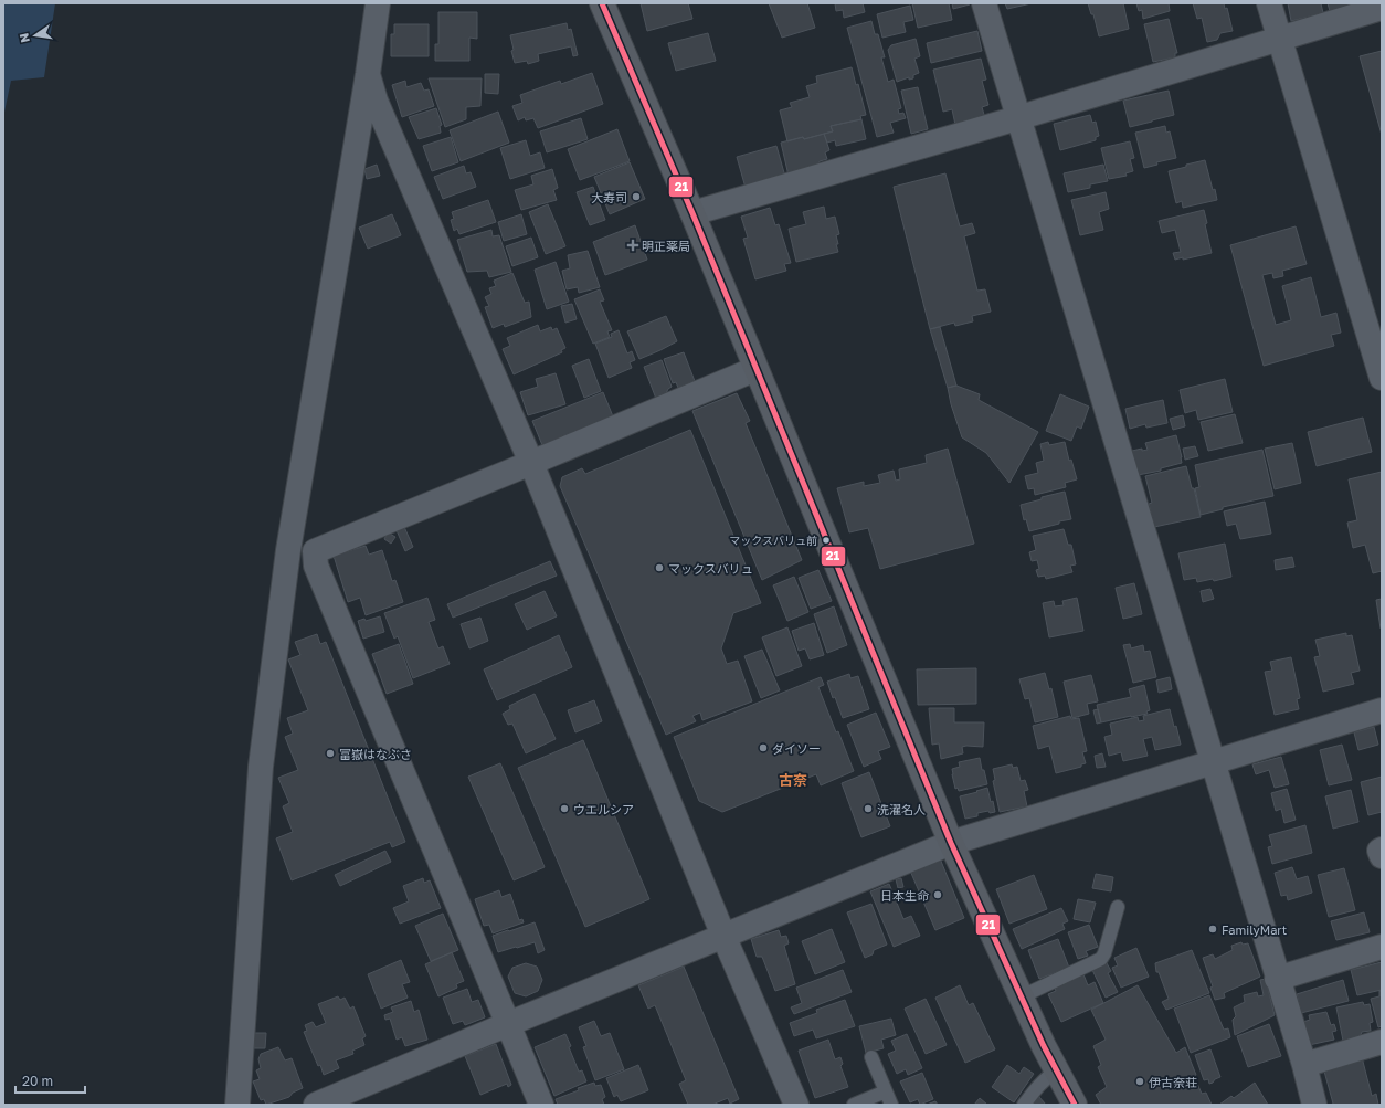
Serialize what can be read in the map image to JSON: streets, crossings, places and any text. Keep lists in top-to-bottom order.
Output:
{
  "districts": ["古奈"],
  "places": {
    "other": [
      "大寿司",
      "マックスバリュ前",
      "マックスバリュ",
      "ダイソー",
      "富嶽はなぶさ",
      "ウエルシア",
      "洗濯名人",
      "日本生命",
      "FamilyMart",
      "伊古奈荘"
    ],
    "health": ["明正薬局"]
  },
  "lines": ["transit line 21"],
  "scale_bar": "20 m",
  "north": "left"
}
